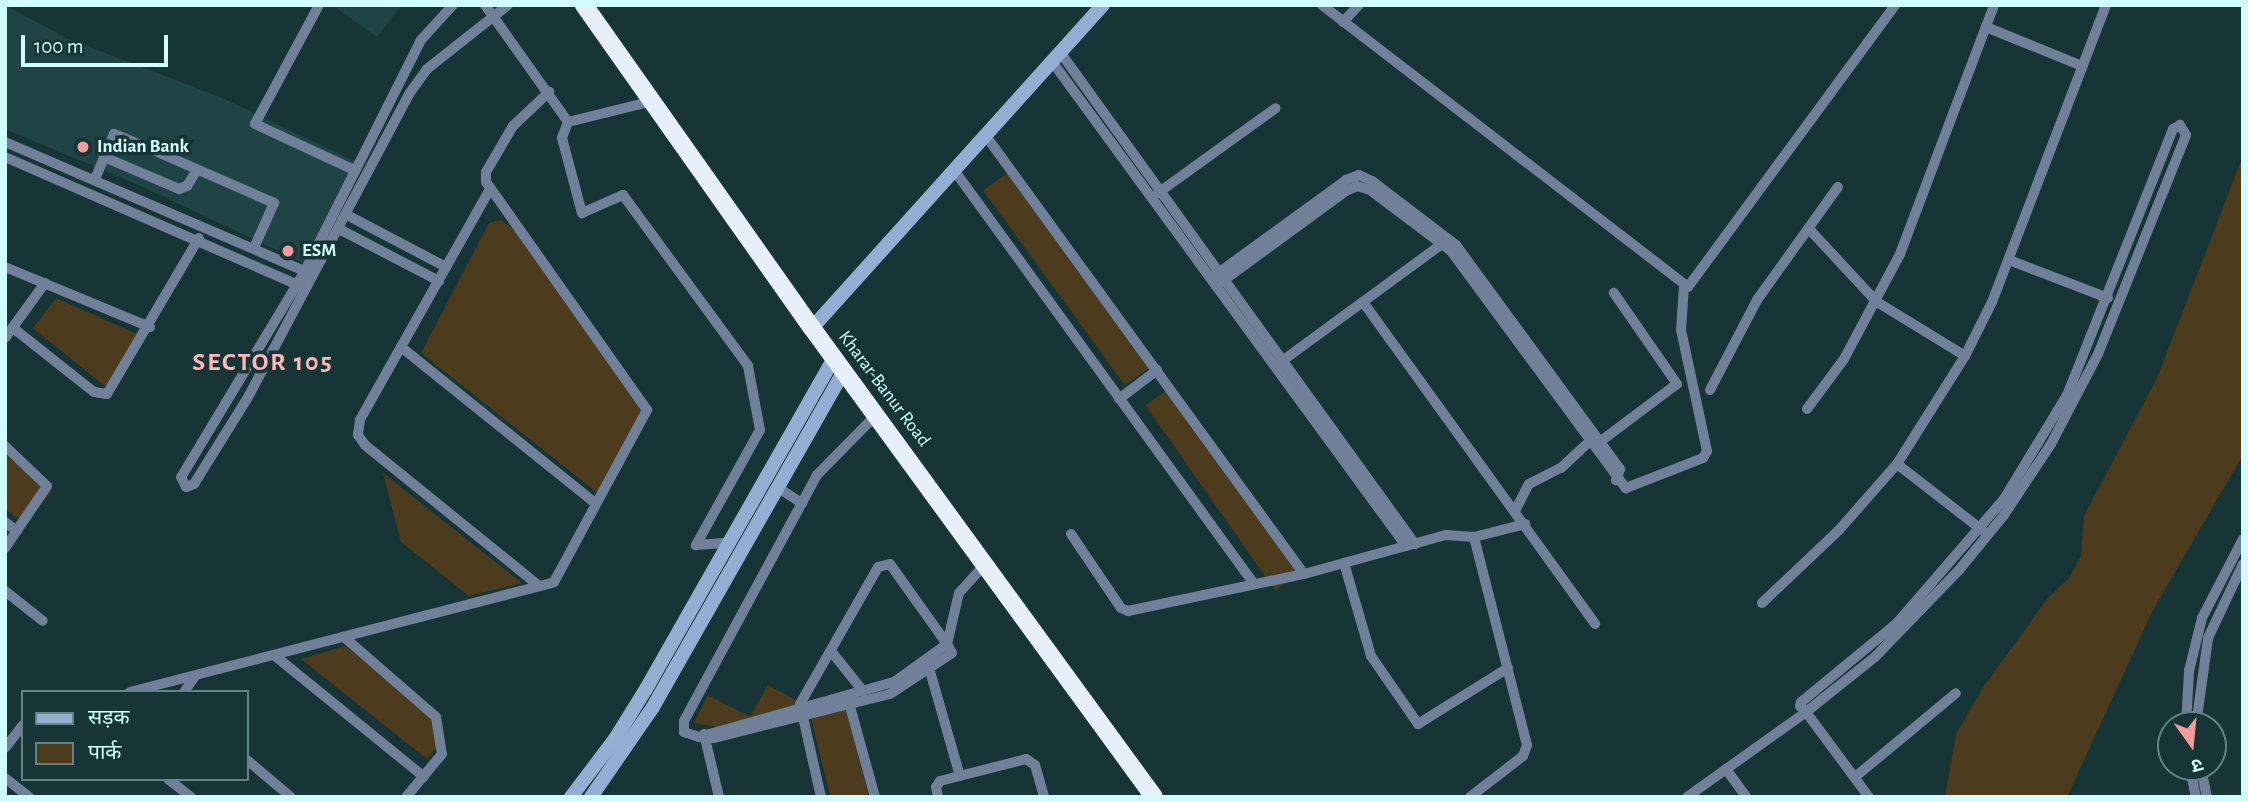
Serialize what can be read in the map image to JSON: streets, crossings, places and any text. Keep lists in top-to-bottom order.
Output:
{
  "streets": {
    "highway": ["Kharar-Banur Road"]
  },
  "districts": ["SECTOR 105"],
  "places": ["Indian Bank", "ESM"],
  "legend": ["सड़क", "पार्क"],
  "scale_bar": "100 m",
  "north": "bottom"
}
